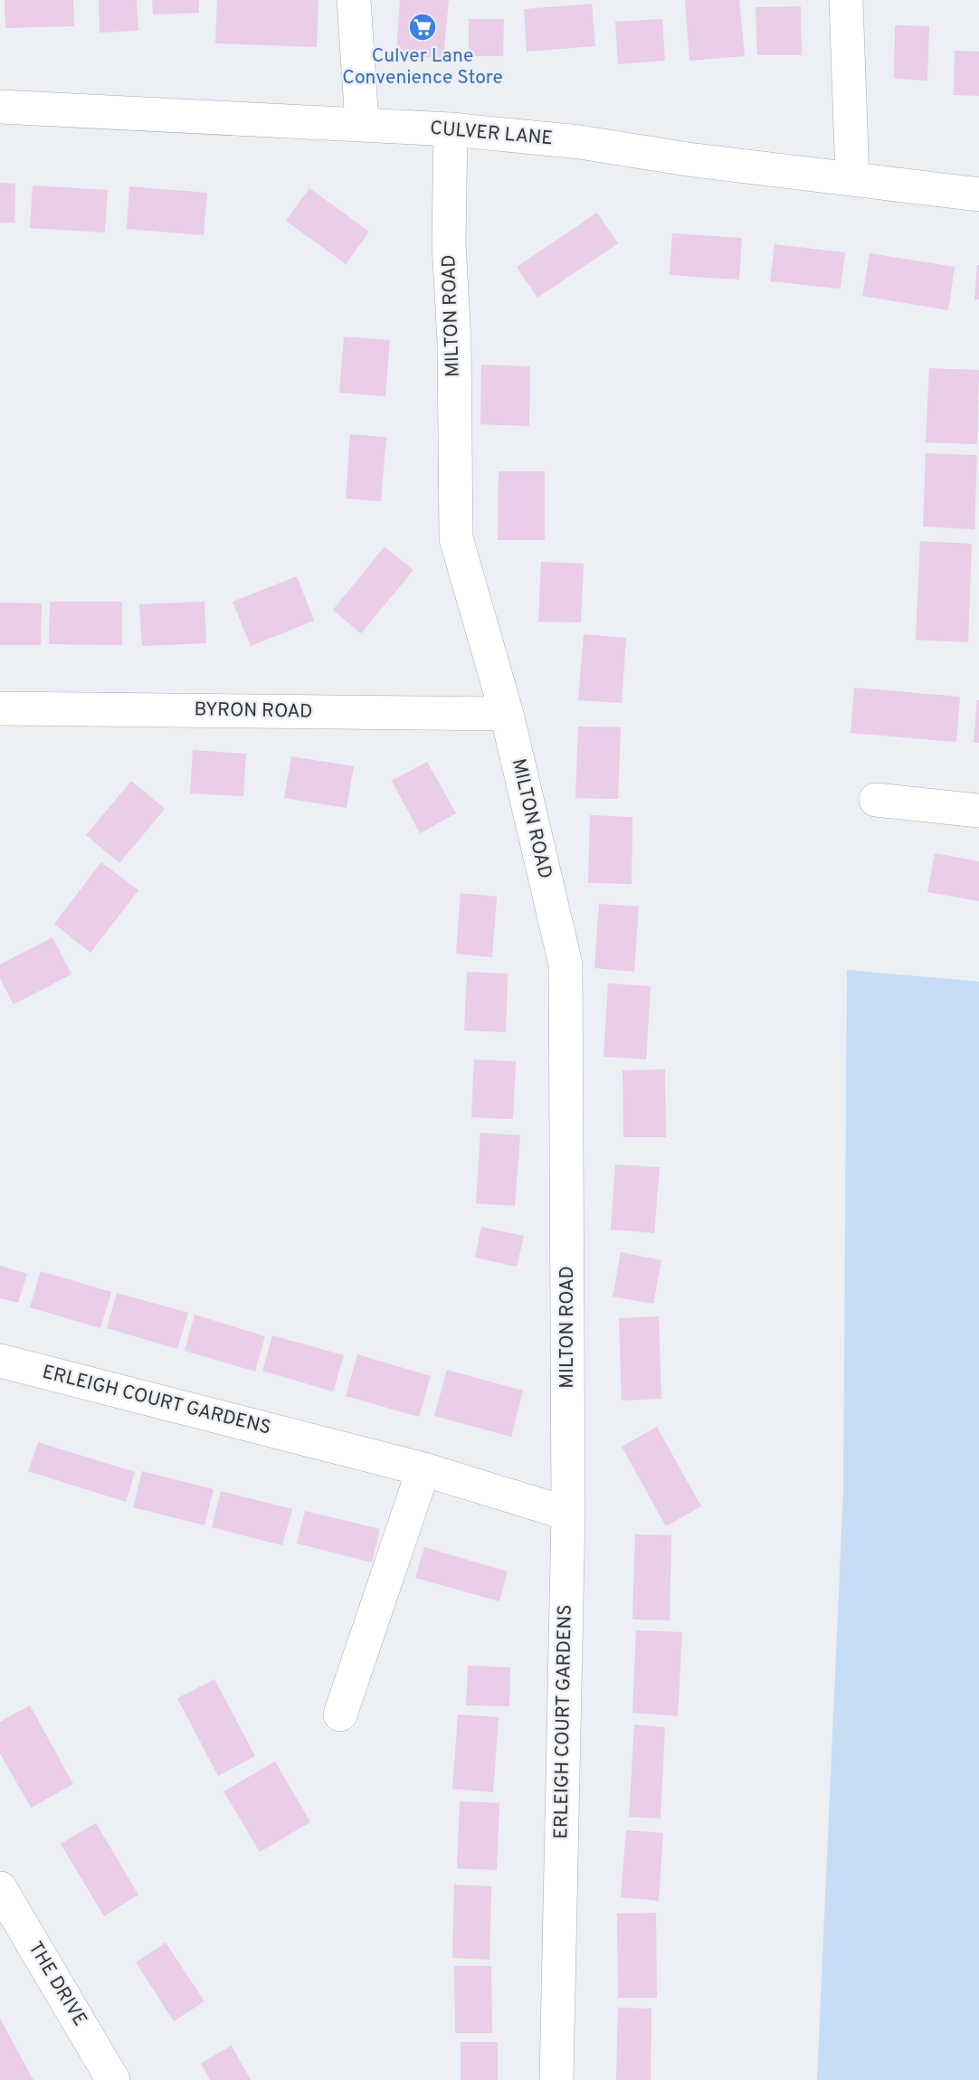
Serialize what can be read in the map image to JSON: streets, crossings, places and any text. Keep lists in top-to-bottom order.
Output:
{
  "streets": {
    "street": [
      "CULVER LANE",
      "MILTON ROAD",
      "BYRON ROAD",
      "ERLEIGH COURT GARDENS",
      "THE DRIVE"
    ]
  },
  "crossings": [
    ["CULVER LANE", "MILTON ROAD"],
    ["MILTON ROAD", "BYRON ROAD"],
    ["MILTON ROAD", "ERLEIGH COURT GARDENS"]
  ],
  "places": {
    "supermarket": ["Culver Lane Convenience Store"]
  }
}
